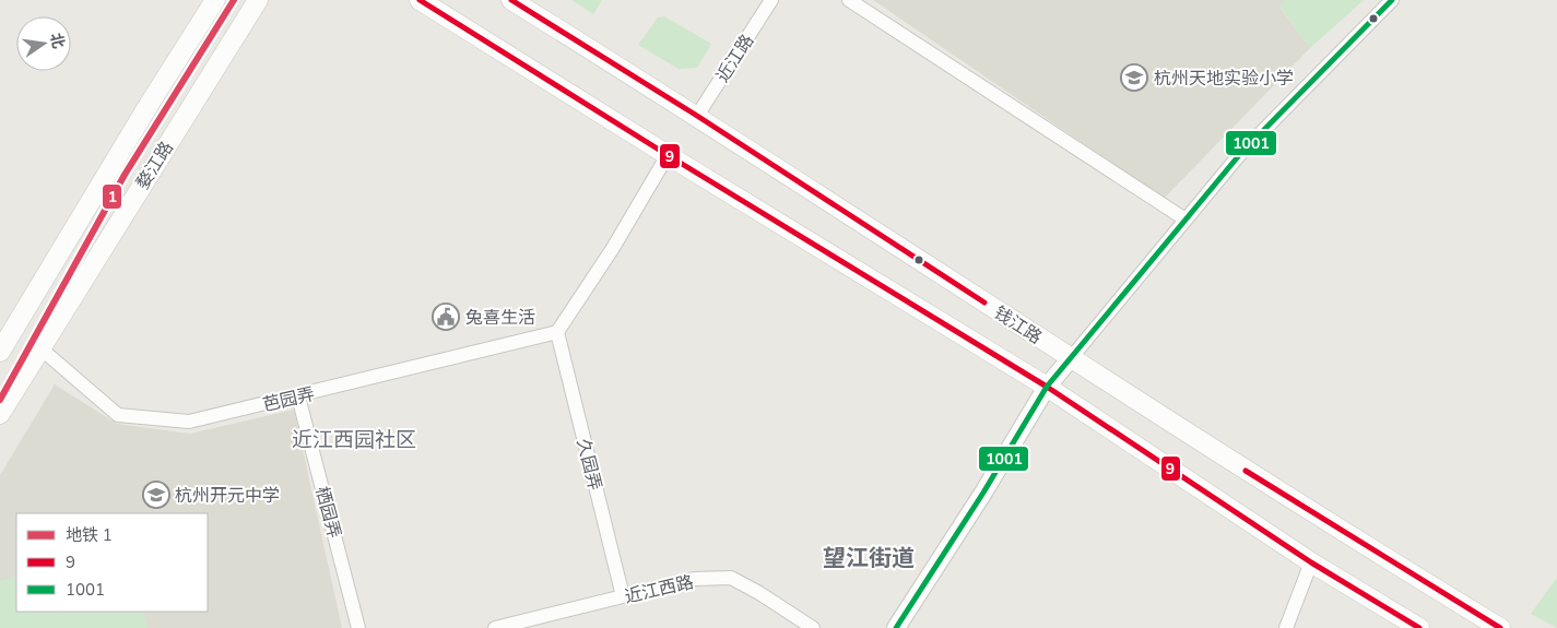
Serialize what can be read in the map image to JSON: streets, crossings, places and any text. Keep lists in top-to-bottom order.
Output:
{
  "streets": {
    "main road": ["婺江路", "钱江路"],
    "street": [
      "近江路",
      "芭园弄",
      "久园弄",
      "栖园弄",
      "近江西路"
    ]
  },
  "crossings": [
    ["近江路", "钱江路"],
    ["婺江路", "芭园弄"],
    ["芭园弄", "久园弄"],
    ["芭园弄", "栖园弄"],
    ["久园弄", "近江西路"]
  ],
  "districts": ["近江西园社区", "望江街道"],
  "places": {
    "school or university": ["杭州天地实验小学", "杭州开元中学"],
    "public building": ["兔喜生活"]
  },
  "lines": ["metro line 1", "transit line 9", "transit line 1001"],
  "legend": ["地铁 1", "9", "1001"],
  "north": "right"
}
